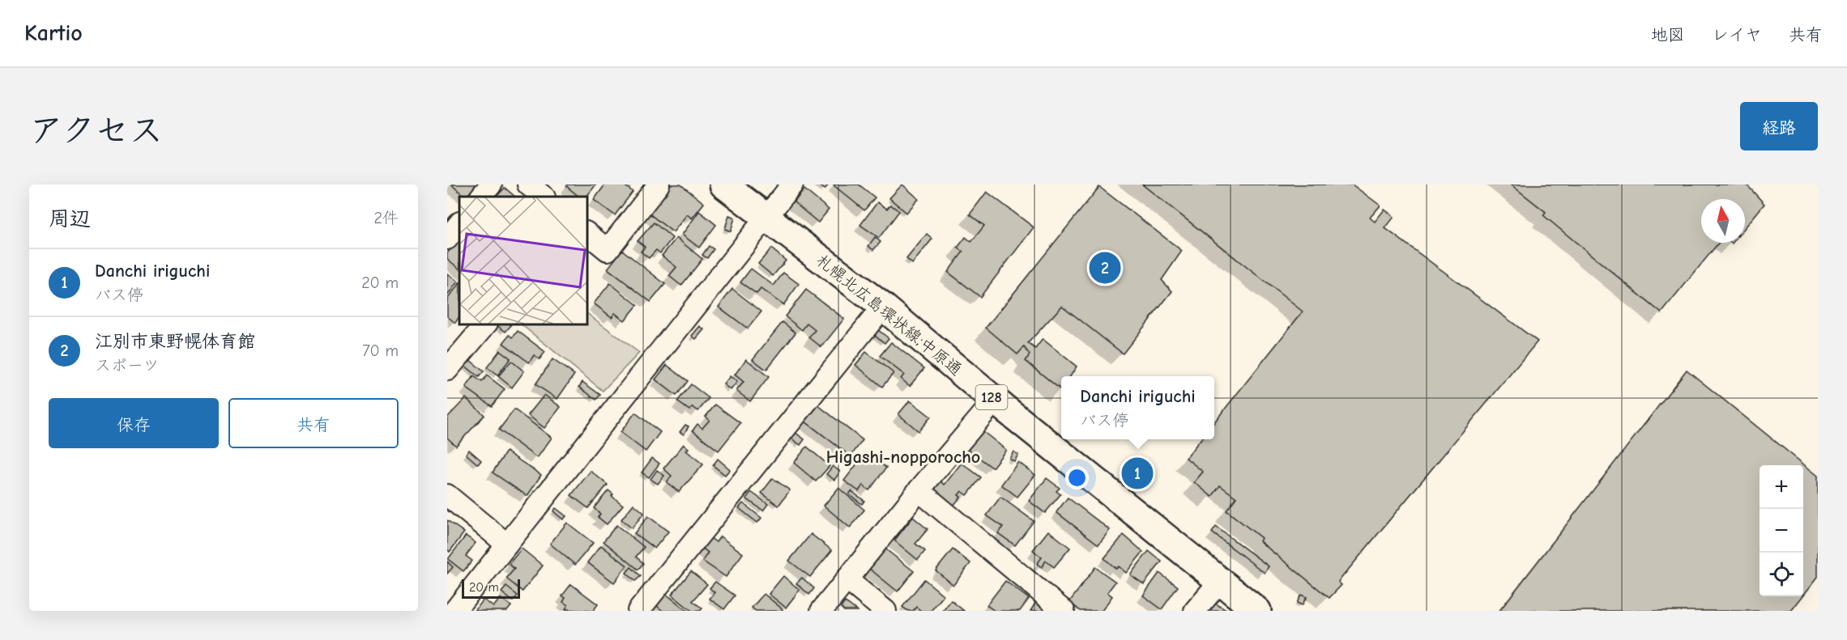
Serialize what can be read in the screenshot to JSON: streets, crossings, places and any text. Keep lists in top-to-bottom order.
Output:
{
  "streets": {
    "main road": ["札幌北広島環状線;中原通", "128"]
  },
  "districts": ["Higashi-nopporocho"],
  "scale_bar": "20 m",
  "north": "top",
  "page": {
    "header": "Kartio",
    "nav": ["地図", "レイヤ", "共有"],
    "title": "アクセス",
    "buttons": [
      "経路",
      ["保存", "共有"]
    ],
    "heading": ["周辺", "2件"],
    "list": [
      {
        "mark": "1",
        "name": "Danchi iriguchi",
        "note": "バス停",
        "value": "20 m"
      },
      {
        "mark": "2",
        "name": "江別市東野幌体育館",
        "note": "スポーツ",
        "value": "70 m"
      }
    ],
    "pins": ["2", "1"],
    "popup": ["Danchi iriguchi", "バス停"],
    "map_buttons": ["+", "−"],
    "scale": "20 m"
  }
}
